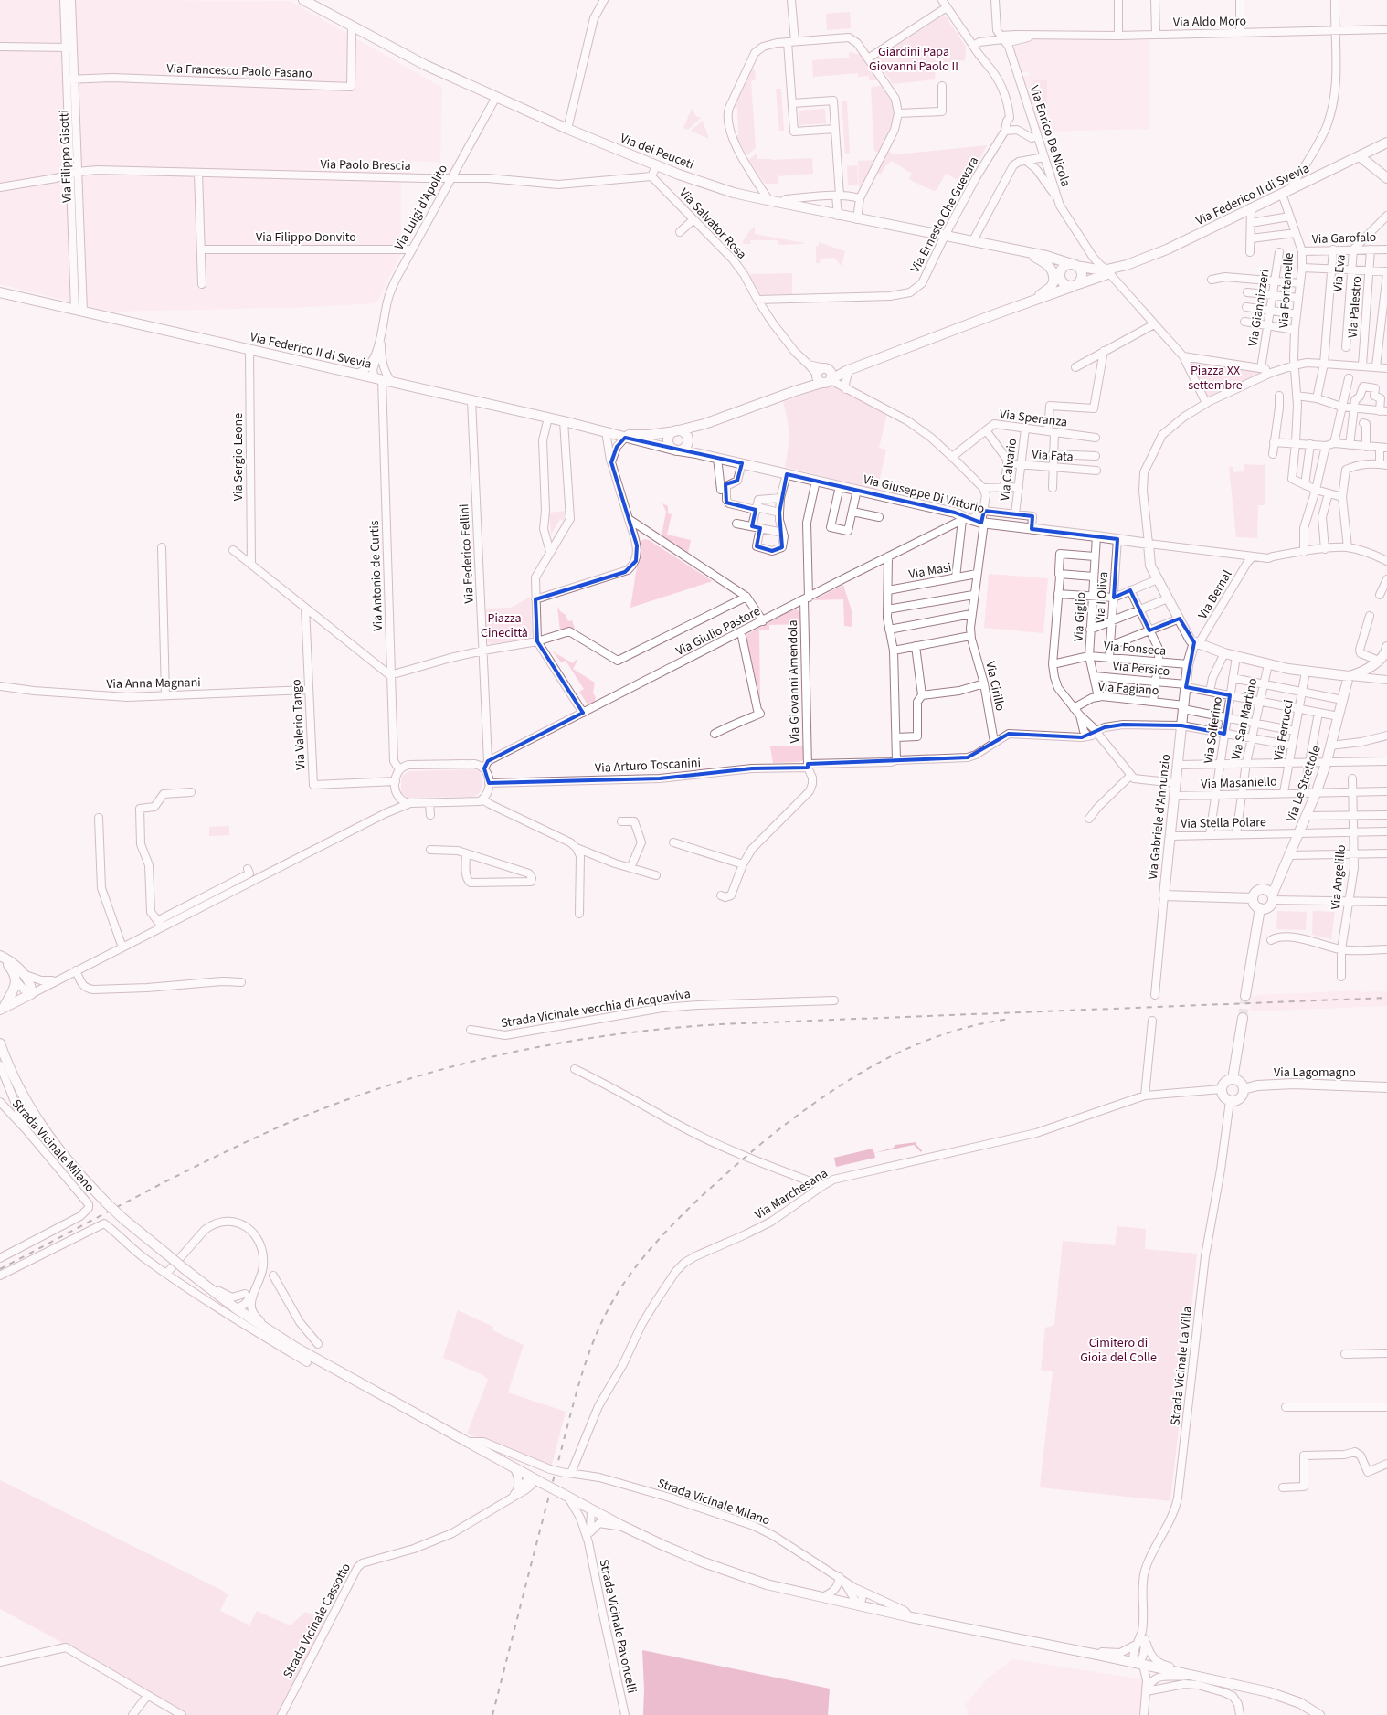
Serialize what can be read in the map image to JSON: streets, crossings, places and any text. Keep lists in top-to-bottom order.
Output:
{
  "streets": {
    "main road": [
      "Via dei Peuceti",
      "Via Federico II di Svevia",
      "Via Giuseppe Di Vittorio",
      "Via Le Strettole",
      "Via Gabriele d'Annunzio",
      "Via Lagomagno"
    ],
    "street": [
      "Via Aldo Moro",
      "Via Francesco Paolo Fasano",
      "Via Enrico De Nicola",
      "Via Filippo Gisotti",
      "Via Paolo Brescia",
      "Via Luigi d'Apolito",
      "Via Ernesto Che Guevara",
      "Via Salvator Rosa",
      "Via Filippo Donvito",
      "Via Garofalo",
      "Via Eva",
      "Via Fontanelle",
      "Via Palestro",
      "Via Giannizzeri",
      "Via Speranza",
      "Via Fata",
      "Via Sergio Leone",
      "Via Calvario",
      "Via Federico Fellini",
      "Via Masi",
      "Via Antonio de Curtis",
      "Via Bernal",
      "Via I Oliva",
      "Via Giglio",
      "Via Giulio Pastore",
      "Via Fonseca",
      "Via Persico",
      "Via Giovanni Amendola",
      "Via Anna Magnani",
      "Via Cirillo",
      "Via Fagiano",
      "Via San Martino",
      "Via Valerio Tango",
      "Via Solferino",
      "Via Ferrucci",
      "Via Arturo Toscanini",
      "Via Masaniello",
      "Via Stella Polare",
      "Via Angelillo",
      "Strada Vicinale vecchia di Acquaviva",
      "Strada Vicinale Milano",
      "Via Marchesana",
      "Strada Vicinale La Villa",
      "Strada Vicinale Cassotto",
      "Strada Vicinale Pavoncelli"
    ]
  },
  "crossings": [
    ["Via Aldo Moro", "Via Enrico De Nicola"],
    ["Via Francesco Paolo Fasano", "Via dei Peuceti"],
    ["Via Francesco Paolo Fasano", "Via Filippo Gisotti"],
    ["Via Enrico De Nicola", "Via Federico II di Svevia"],
    ["Via dei Peuceti", "Via Federico II di Svevia"],
    ["Via dei Peuceti", "Via Luigi d'Apolito"],
    ["Via dei Peuceti", "Via Ernesto Che Guevara"],
    ["Via Filippo Gisotti", "Via Paolo Brescia"],
    ["Via Filippo Gisotti", "Via Federico II di Svevia"],
    ["Via Paolo Brescia", "Via Luigi d'Apolito"],
    ["Via Paolo Brescia", "Via Salvator Rosa"],
    ["Via Federico II di Svevia", "Via Luigi d'Apolito"],
    ["Via Federico II di Svevia", "Via Salvator Rosa"],
    ["Via Federico II di Svevia", "Via Fontanelle"],
    ["Via Federico II di Svevia", "Via Sergio Leone"],
    ["Via Federico II di Svevia", "Via Giuseppe Di Vittorio"],
    ["Via Federico II di Svevia", "Via Federico Fellini"],
    ["Via Federico II di Svevia", "Via Antonio de Curtis"],
    ["Via Luigi d'Apolito", "Via Filippo Donvito"],
    ["Via Luigi d'Apolito", "Via Antonio de Curtis"],
    ["Via Ernesto Che Guevara", "Via Salvator Rosa"],
    ["Via Garofalo", "Via Eva"],
    ["Via Garofalo", "Via Fontanelle"],
    ["Via Garofalo", "Via Palestro"],
    ["Via Speranza", "Via Calvario"],
    ["Via Fata", "Via Calvario"],
    ["Via Giuseppe Di Vittorio", "Via I Oliva"],
    ["Via Giuseppe Di Vittorio", "Via Giglio"],
    ["Via Giuseppe Di Vittorio", "Via Giulio Pastore"],
    ["Via Giuseppe Di Vittorio", "Via Giovanni Amendola"],
    ["Via Giuseppe Di Vittorio", "Via Cirillo"],
    ["Via Federico Fellini", "Via Giulio Pastore"],
    ["Via Federico Fellini", "Via Arturo Toscanini"],
    ["Via Masi", "Via Cirillo"],
    ["Via Bernal", "Via Gabriele d'Annunzio"],
    ["Via I Oliva", "Via Fonseca"],
    ["Via Giglio", "Via Fonseca"],
    ["Via Giglio", "Via Persico"],
    ["Via Giglio", "Via Fagiano"],
    ["Via Giulio Pastore", "Via Giovanni Amendola"],
    ["Via Giulio Pastore", "Via Cirillo"],
    ["Via Fonseca", "Via Gabriele d'Annunzio"],
    ["Via Persico", "Via San Martino"],
    ["Via Persico", "Via Solferino"],
    ["Via Persico", "Via Ferrucci"],
    ["Via Persico", "Via Le Strettole"],
    ["Via Persico", "Via Gabriele d'Annunzio"],
    ["Via Giovanni Amendola", "Via Arturo Toscanini"],
    ["Via Anna Magnani", "Via Valerio Tango"],
    ["Via Fagiano", "Via San Martino"],
    ["Via Fagiano", "Via Solferino"],
    ["Via Fagiano", "Via Ferrucci"],
    ["Via Fagiano", "Via Gabriele d'Annunzio"],
    ["Via San Martino", "Via Masaniello"],
    ["Via San Martino", "Via Stella Polare"],
    ["Via Solferino", "Via Masaniello"],
    ["Via Solferino", "Via Stella Polare"],
    ["Via Ferrucci", "Via Masaniello"],
    ["Via Masaniello", "Via Le Strettole"],
    ["Via Masaniello", "Via Gabriele d'Annunzio"],
    ["Via Masaniello", "Via Angelillo"],
    ["Via Le Strettole", "Via Stella Polare"],
    ["Via Gabriele d'Annunzio", "Via Stella Polare"],
    ["Via Stella Polare", "Via Angelillo"],
    ["Via Lagomagno", "Strada Vicinale La Villa"],
    ["Strada Vicinale Milano", "Via Marchesana"]
  ],
  "parks": [
    "Giardini Papa Giovanni Paolo II",
    "Piazza XX settembre",
    "Piazza Cinecittà",
    "Cimitero di Gioia del Colle"
  ]
}
